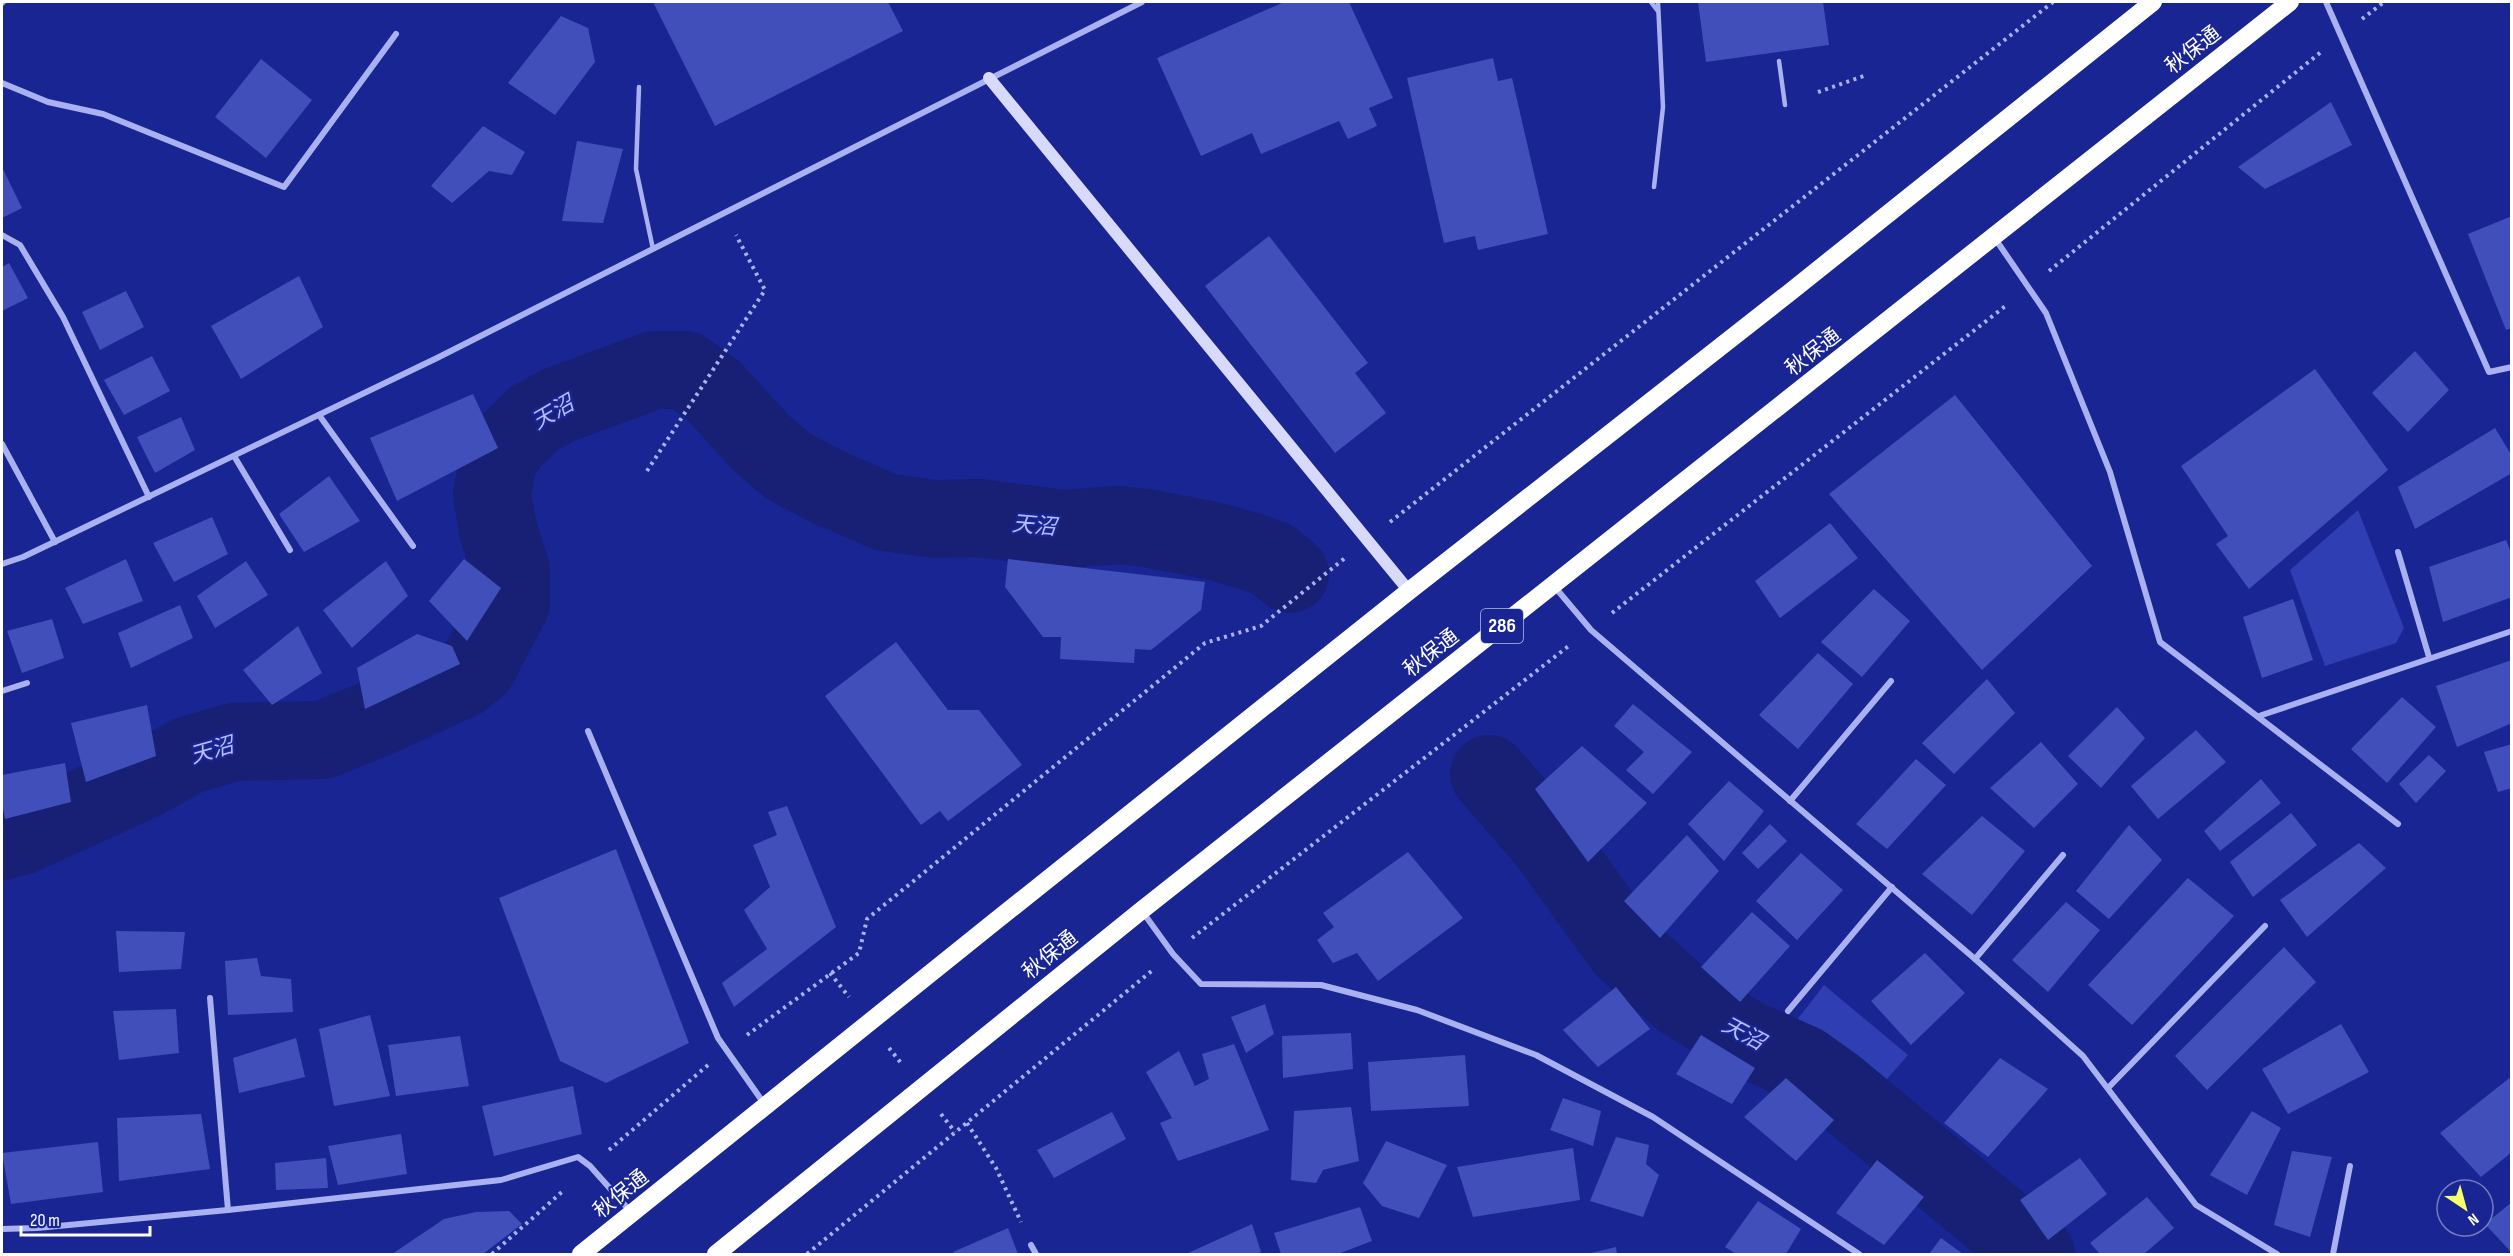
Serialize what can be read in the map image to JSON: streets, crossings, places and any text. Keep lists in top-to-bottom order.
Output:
{
  "streets": {
    "highway": ["秋保通", "286"]
  },
  "water": ["天沼"],
  "scale_bar": "20 m",
  "north": "bottom right"
}
